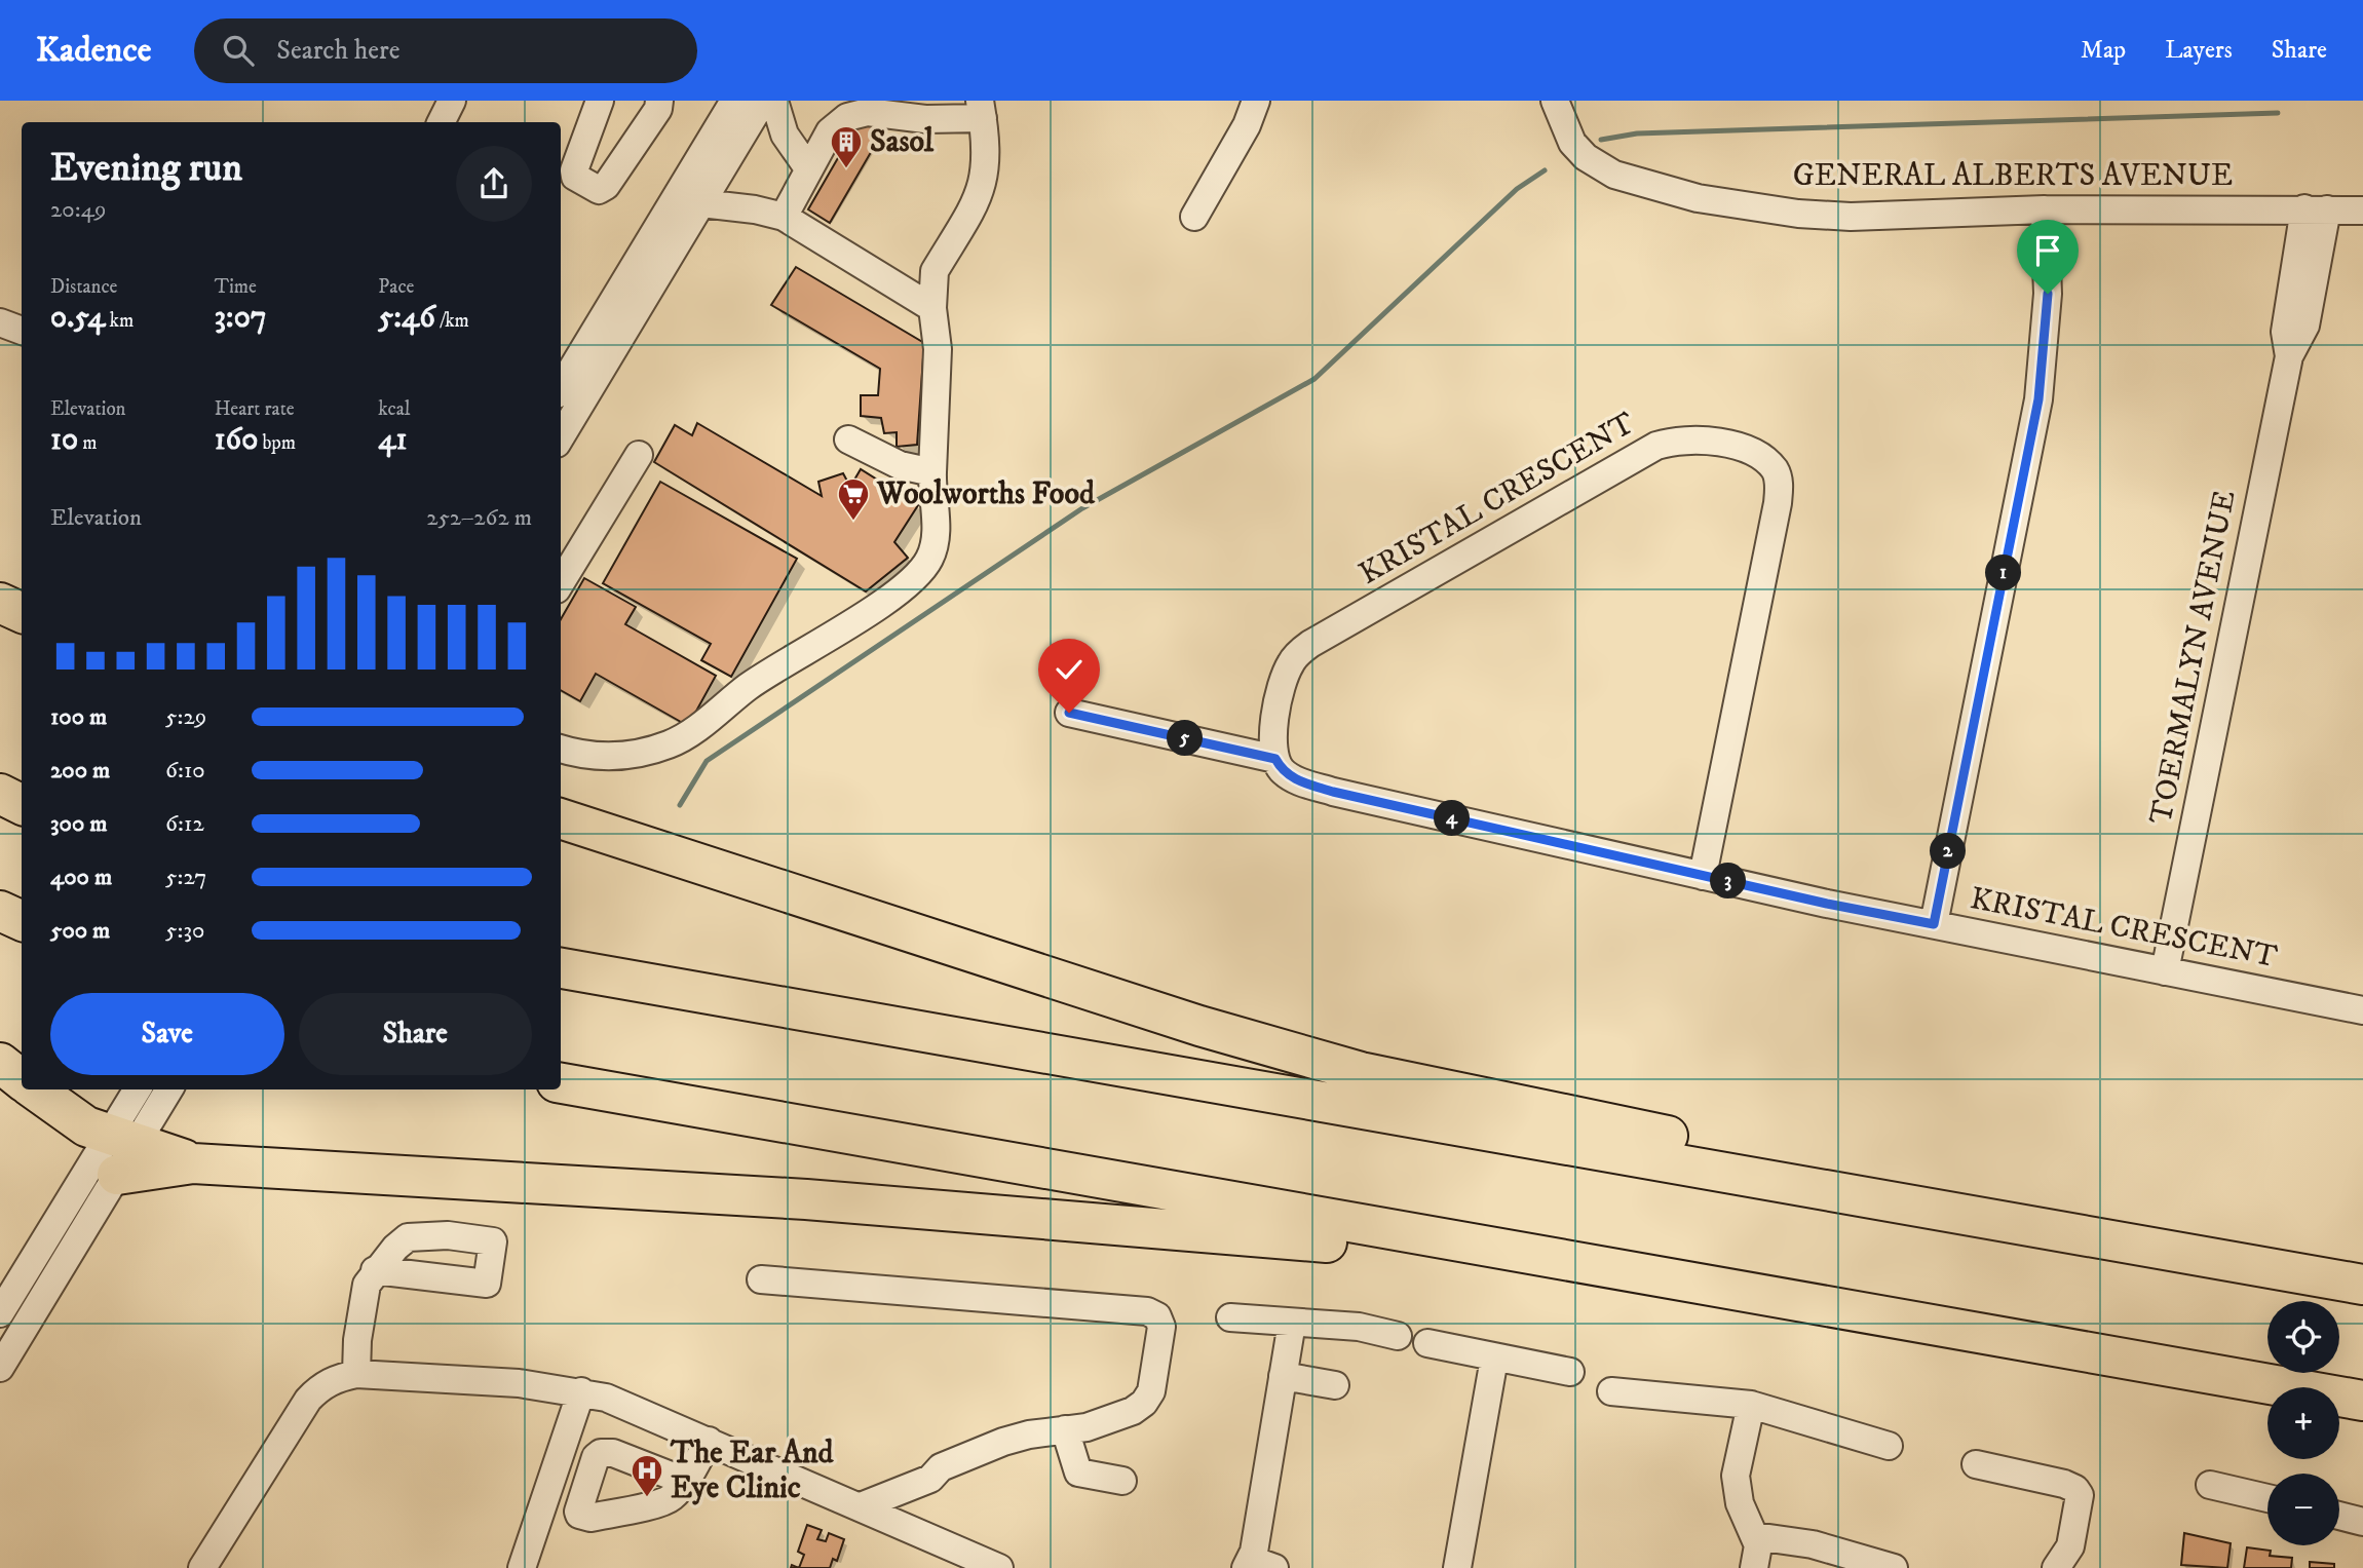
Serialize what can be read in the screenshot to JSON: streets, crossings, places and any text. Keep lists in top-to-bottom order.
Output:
{
  "streets": {
    "street": ["GENERAL ALBERTS AVENUE", "KRISTAL CRESCENT", "TOERMALYN AVENUE"]
  },
  "crossings": [
    ["GENERAL ALBERTS AVENUE", "TOERMALYN AVENUE"],
    ["KRISTAL CRESCENT", "TOERMALYN AVENUE"]
  ],
  "places": {
    "building": ["Sasol"],
    "supermarket": ["Woolworths Food"],
    "hospital": ["The Ear And Eye Clinic"]
  },
  "page": {
    "header": "Kadence",
    "search": "Search here",
    "nav": ["Map", "Layers", "Share"],
    "heading": ["Evening run", "20:49"],
    "stats": [
      ["Distance", "0.54 km"],
      ["Time", "3:07"],
      ["Pace", "5:46 /km"],
      ["Elevation", "10 m"],
      ["Heart rate", "160 bpm"],
      ["kcal", "41"]
    ],
    "chart": ["Elevation", "252–262 m"],
    "pins": [
      "1",
      "5",
      "4",
      "2",
      "3"
    ],
    "list": [
      {
        "name": "100 m",
        "note": "5:29"
      },
      {
        "name": "200 m",
        "note": "6:10"
      },
      {
        "name": "300 m",
        "note": "6:12"
      },
      {
        "name": "400 m",
        "note": "5:27"
      },
      {
        "name": "500 m",
        "note": "5:30"
      }
    ],
    "buttons": ["Save", "Share"],
    "map_buttons": ["+", "−"]
  }
}
